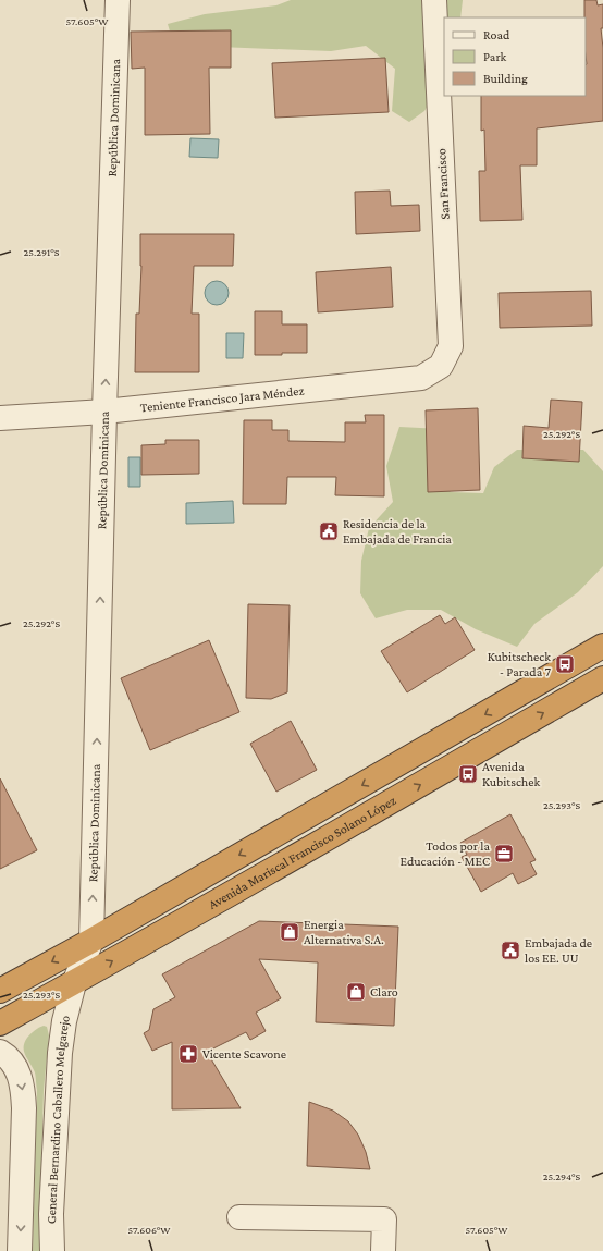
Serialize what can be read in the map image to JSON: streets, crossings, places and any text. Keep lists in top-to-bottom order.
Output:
{
  "streets": {
    "highway": ["Avenida Mariscal Francisco Solano López"],
    "street": [
      "República Dominicana",
      "San Francisco",
      "Teniente Francisco Jara Méndez",
      "General Bernardino Caballero Melgarejo"
    ]
  },
  "crossings": [
    ["República Dominicana", "Teniente Francisco Jara Méndez"],
    ["República Dominicana", "General Bernardino Caballero Melgarejo"],
    ["San Francisco", "Teniente Francisco Jara Méndez"],
    ["Avenida Mariscal Francisco Solano López", "General Bernardino Caballero Melgarejo"]
  ],
  "one_way": ["República Dominicana"],
  "places": {
    "public building": ["Residencia de la Embajada de Francia", "Embajada de los EE. UU"],
    "bus stop": ["Kubitscheck - Parada 7", "Avenida Kubitschek"],
    "office": ["Todos por la Educación - MEC"],
    "shop": ["Energia Alternativa S.A.", "Claro"],
    "pharmacy": ["Vicente Scavone"]
  },
  "legend": ["Road", "Park", "Building"],
  "coordinates": [
    "57.605°W",
    "25.291°S",
    "25.292°S",
    "25.293°S",
    "25.294°S",
    "57.606°W"
  ]
}
